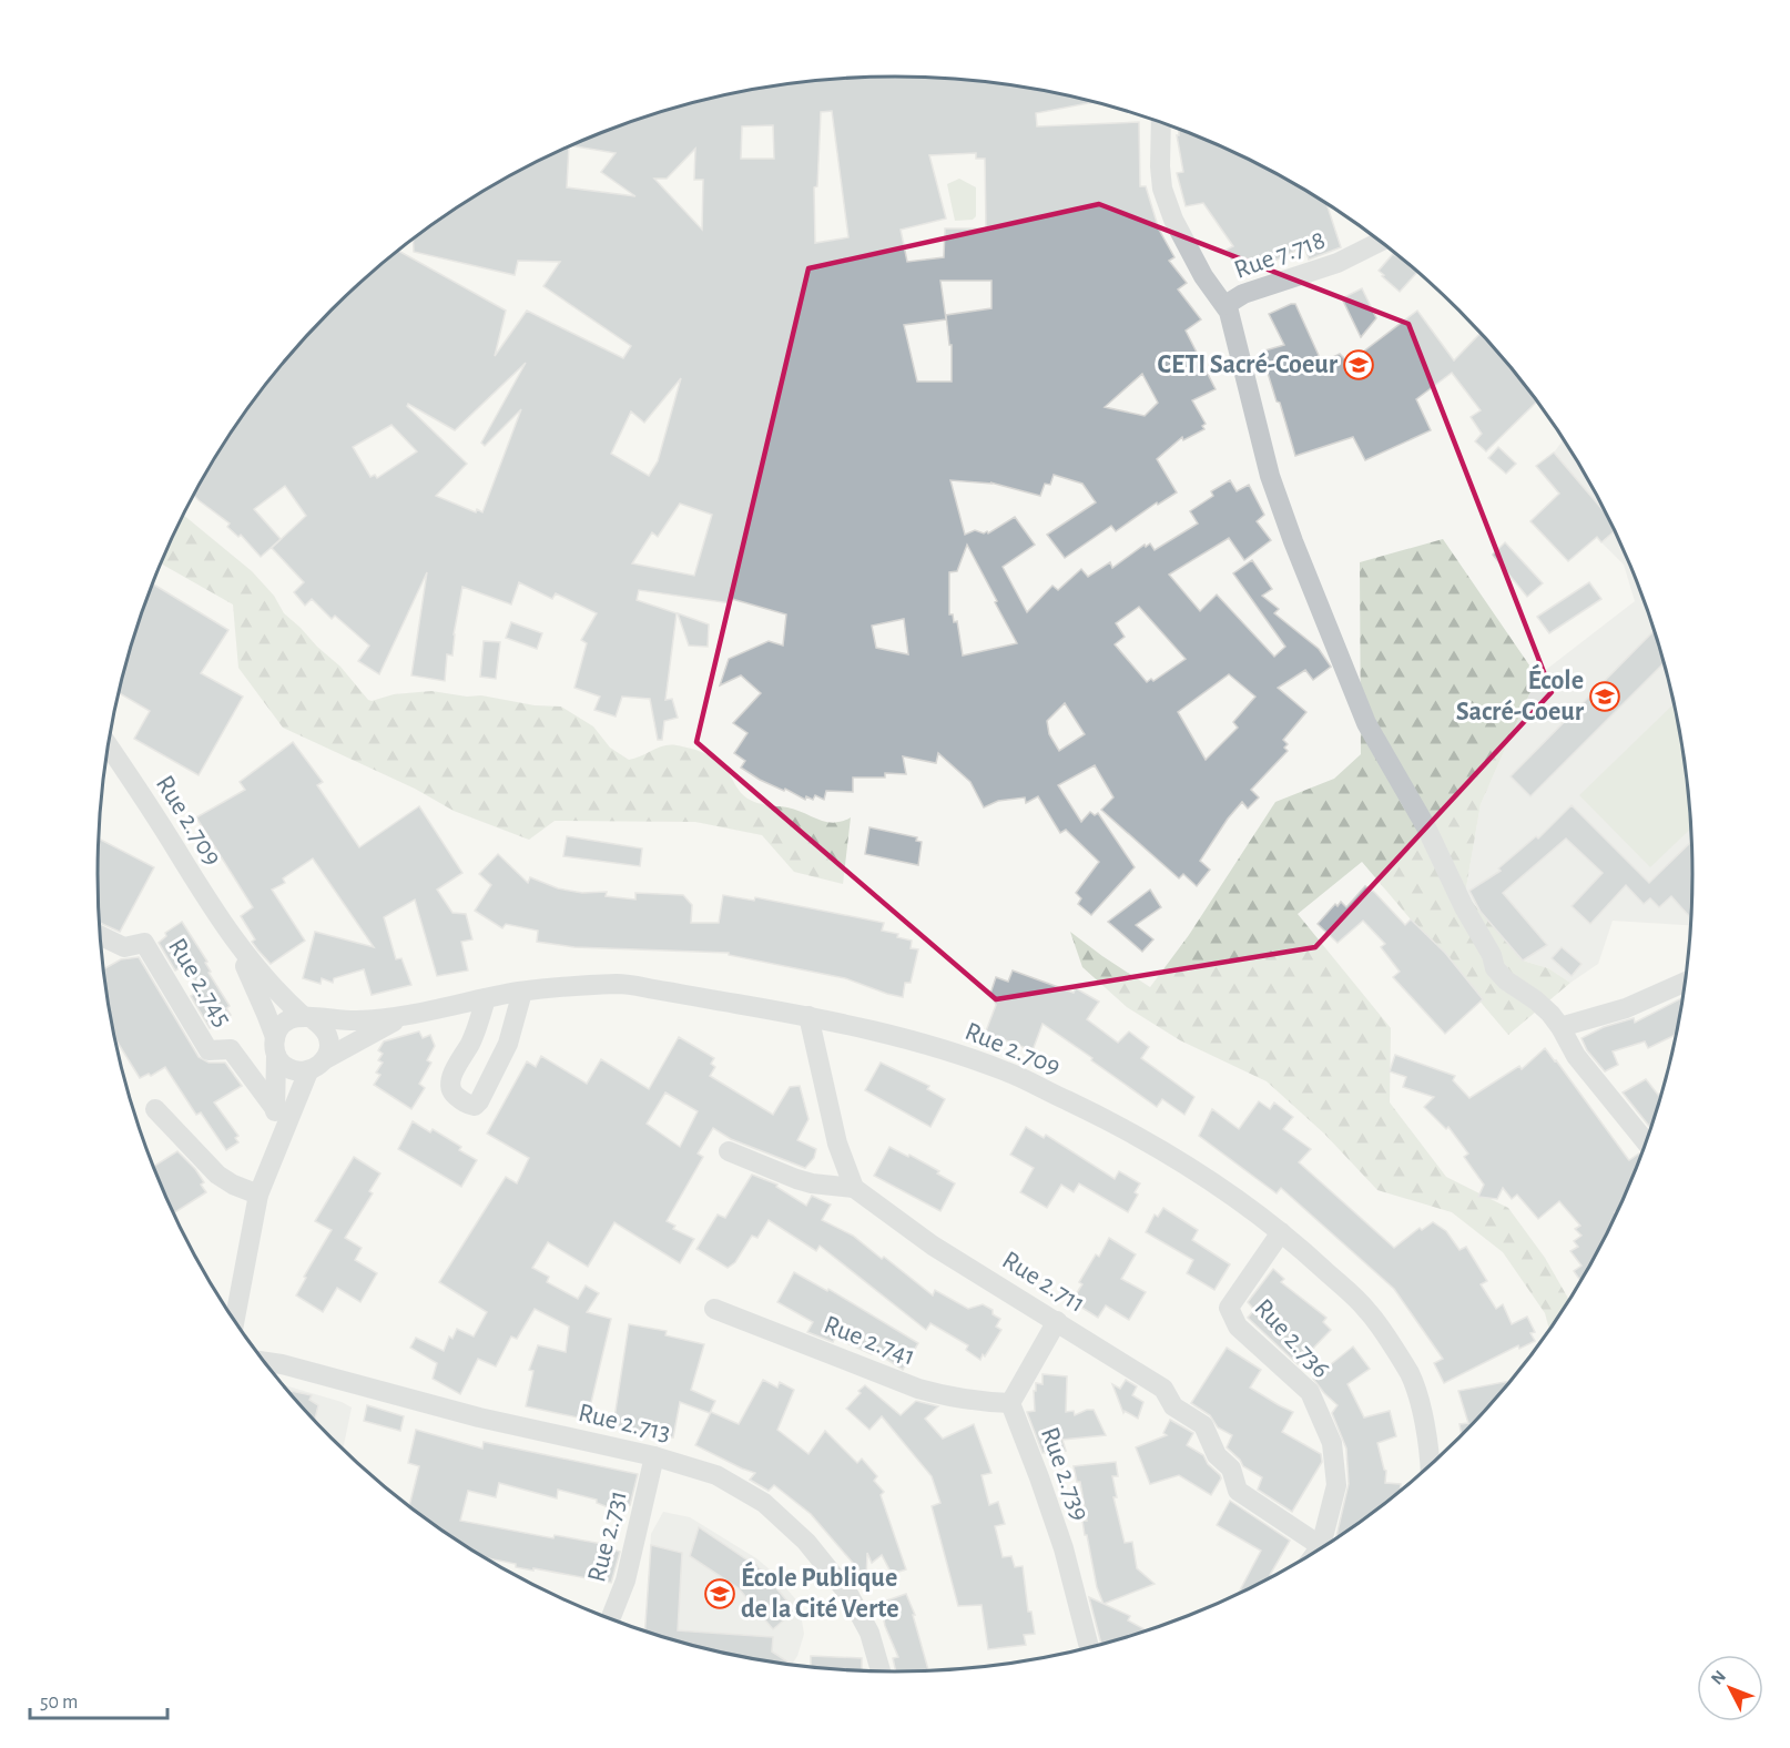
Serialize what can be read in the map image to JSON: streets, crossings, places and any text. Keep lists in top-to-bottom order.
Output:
{
  "streets": {
    "street": [
      "Rue 7.718",
      "Rue 2.709",
      "Rue 2.745",
      "Rue 2.711",
      "Rue 2.736",
      "Rue 2.741",
      "Rue 2.713",
      "Rue 2.739",
      "Rue 2.731"
    ]
  },
  "crossings": [
    ["Rue 2.709", "Rue 2.736"],
    ["Rue 2.711", "Rue 2.736"],
    ["Rue 2.711", "Rue 2.739"],
    ["Rue 2.741", "Rue 2.739"],
    ["Rue 2.713", "Rue 2.731"]
  ],
  "places": {
    "school or university": ["CETI Sacré-Coeur", "École Sacré-Coeur", "École Publique de la Cité Verte"]
  },
  "scale_bar": "50 m",
  "north": "top left"
}
